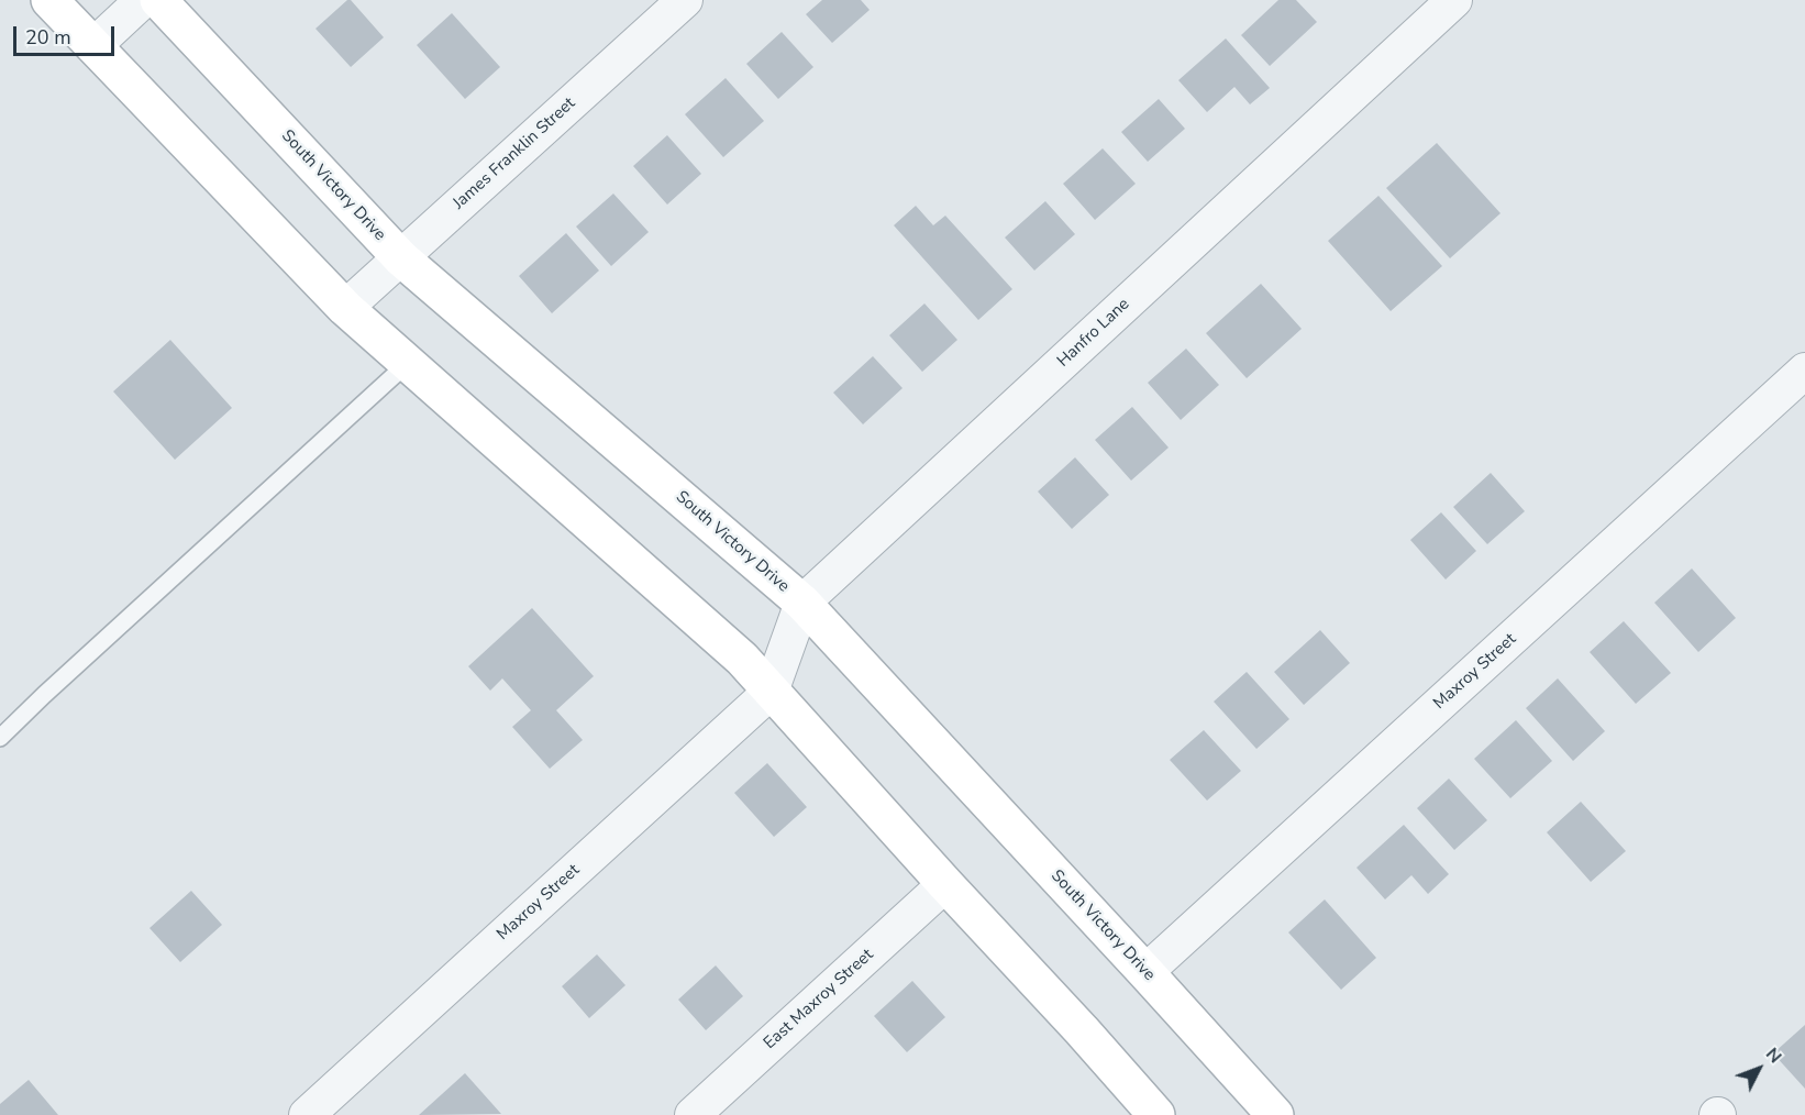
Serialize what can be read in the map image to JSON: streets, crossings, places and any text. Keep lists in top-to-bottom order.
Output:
{
  "streets": {
    "main road": ["South Victory Drive"],
    "street": [
      "James Franklin Street",
      "Hanfro Lane",
      "Maxroy Street",
      "East Maxroy Street"
    ]
  },
  "crossings": [
    ["James Franklin Street", "South Victory Drive"],
    ["South Victory Drive", "Hanfro Lane"],
    ["South Victory Drive", "Maxroy Street"],
    ["Hanfro Lane", "Maxroy Street"]
  ],
  "scale_bar": "20 m",
  "north": "top right"
}
